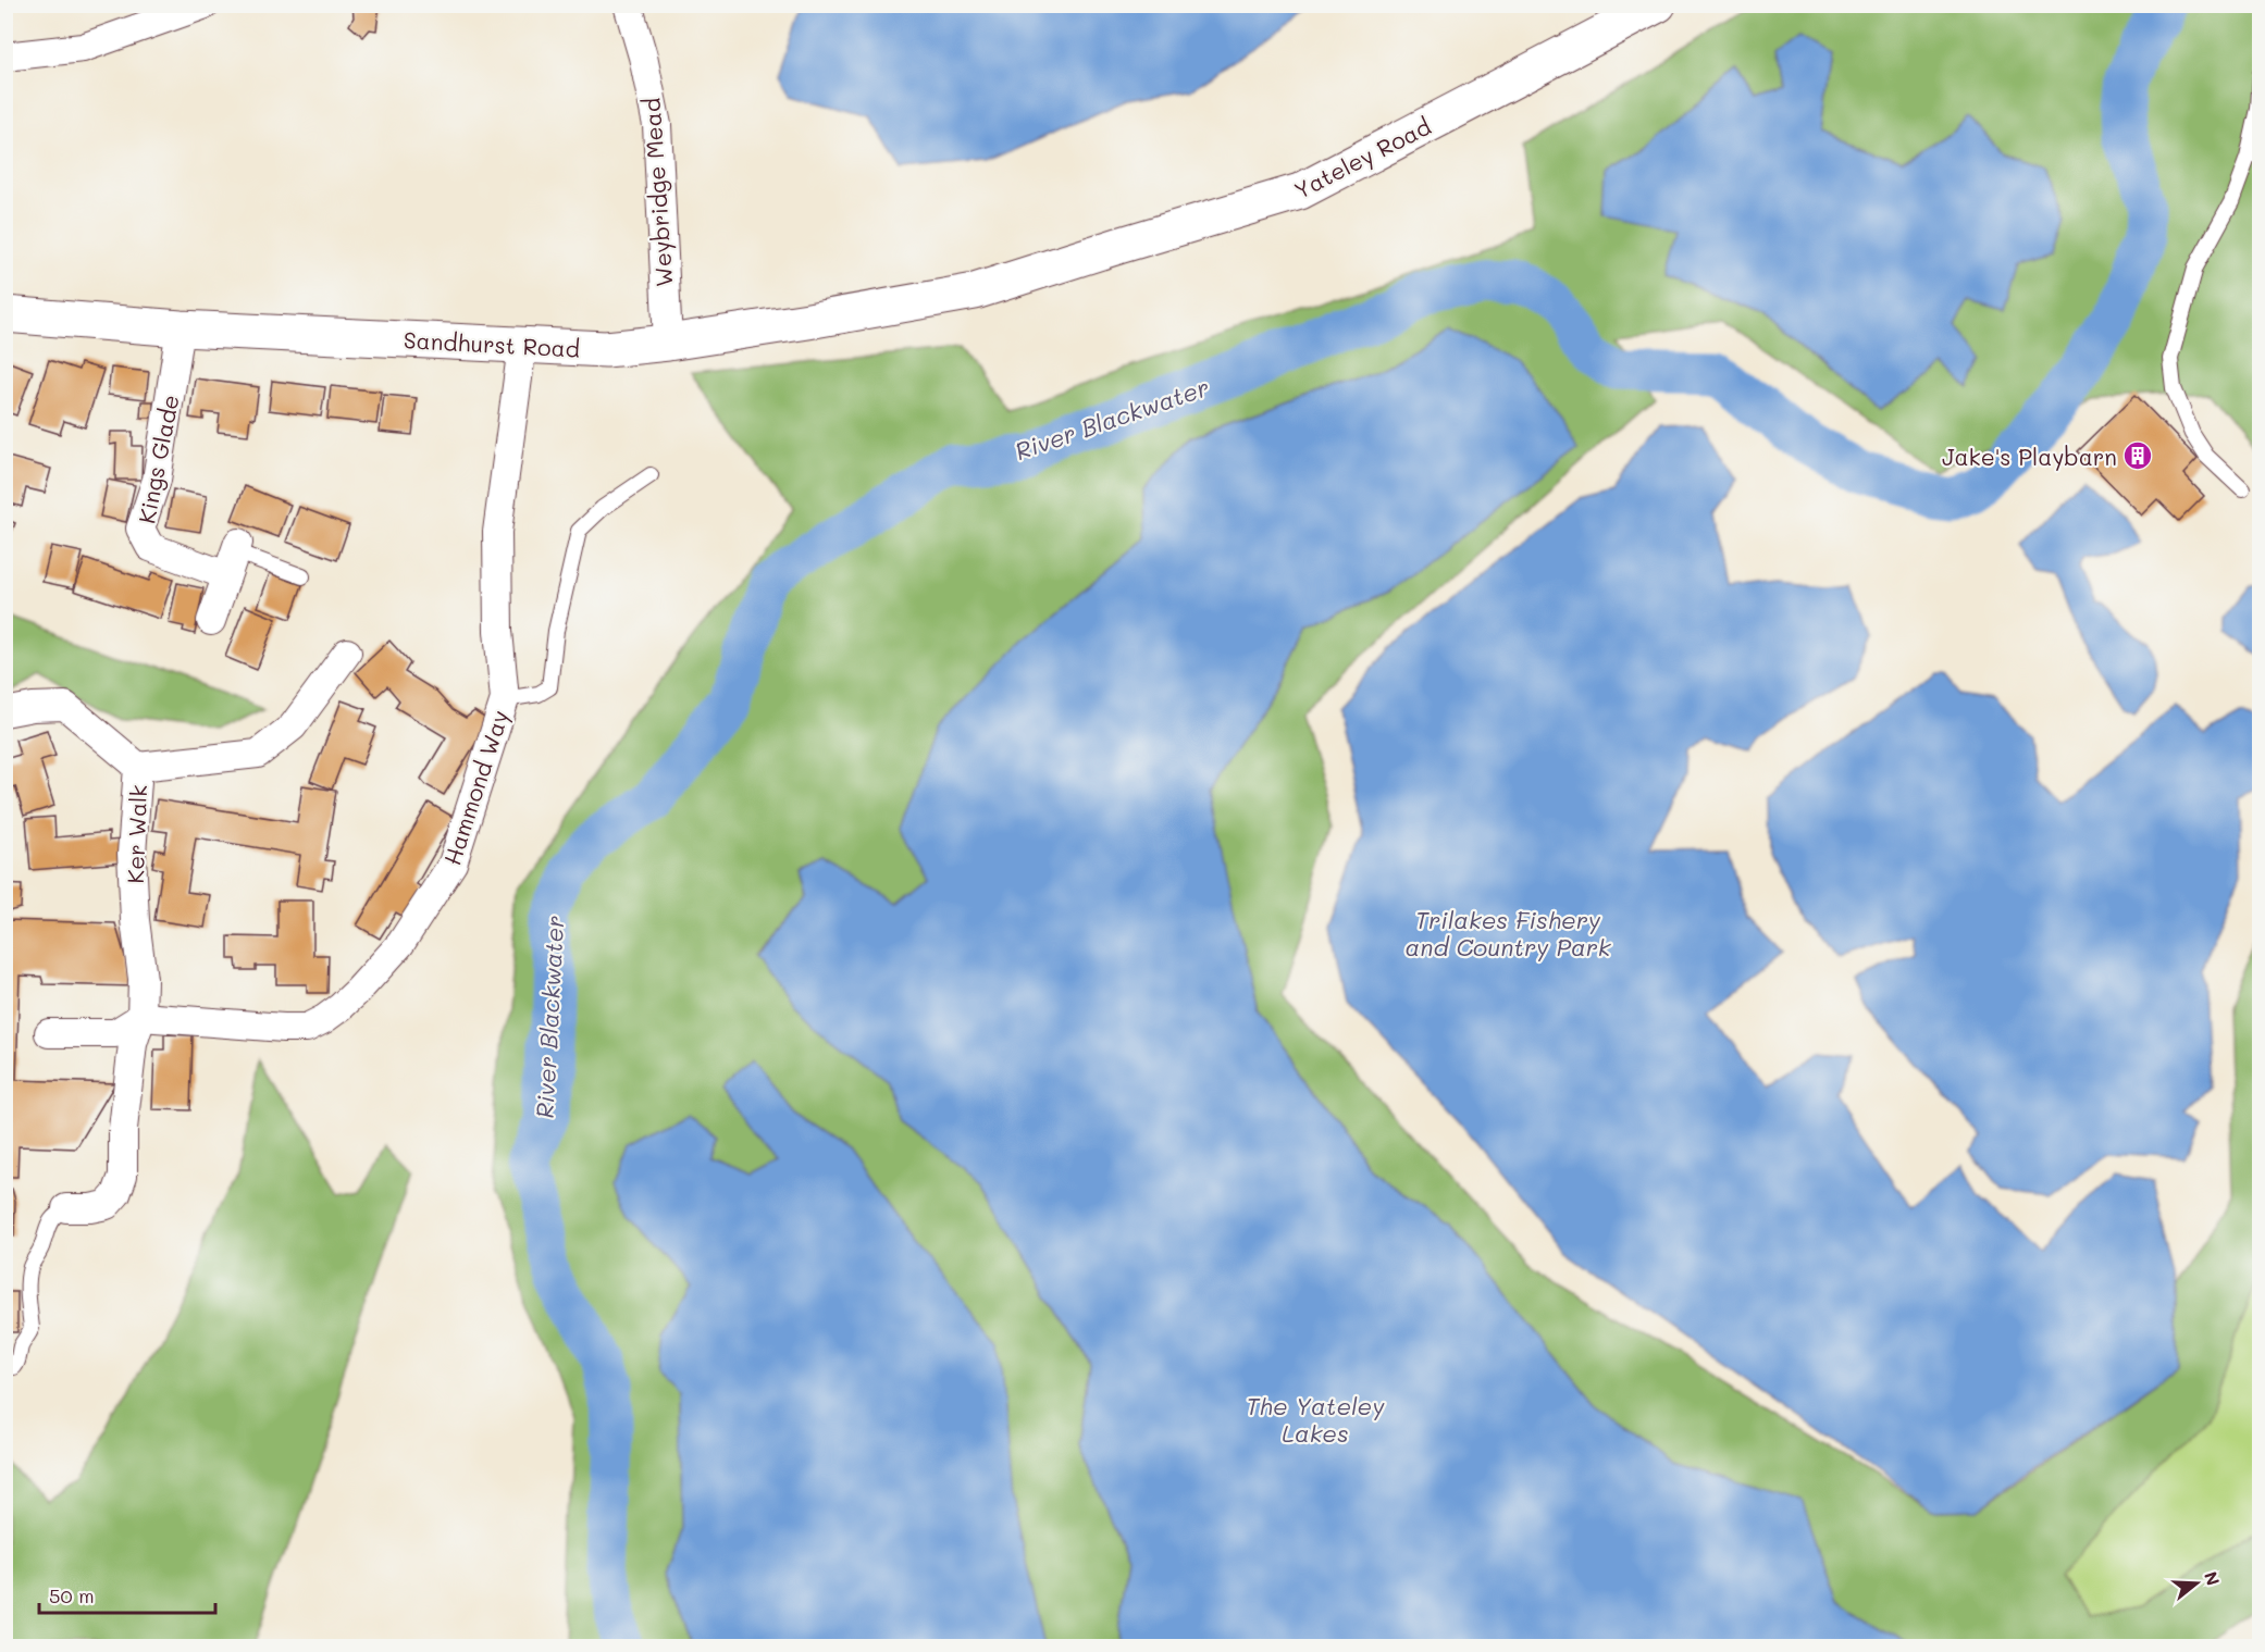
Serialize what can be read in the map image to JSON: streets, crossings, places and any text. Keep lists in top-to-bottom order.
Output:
{
  "streets": {
    "street": [
      "Yateley Road",
      "Weybridge Mead",
      "Sandhurst Road",
      "Kings Glade",
      "Hammond Way",
      "Ker Walk"
    ]
  },
  "crossings": [
    ["Yateley Road", "Sandhurst Road"],
    ["Weybridge Mead", "Sandhurst Road"],
    ["Sandhurst Road", "Kings Glade"],
    ["Sandhurst Road", "Hammond Way"],
    ["Hammond Way", "Ker Walk"]
  ],
  "water": ["River Blackwater", "Trilakes Fishery and Country Park", "The Yateley Lakes"],
  "places": {
    "building": ["Jake's Playbarn"]
  },
  "scale_bar": "50 m",
  "north": "right"
}
